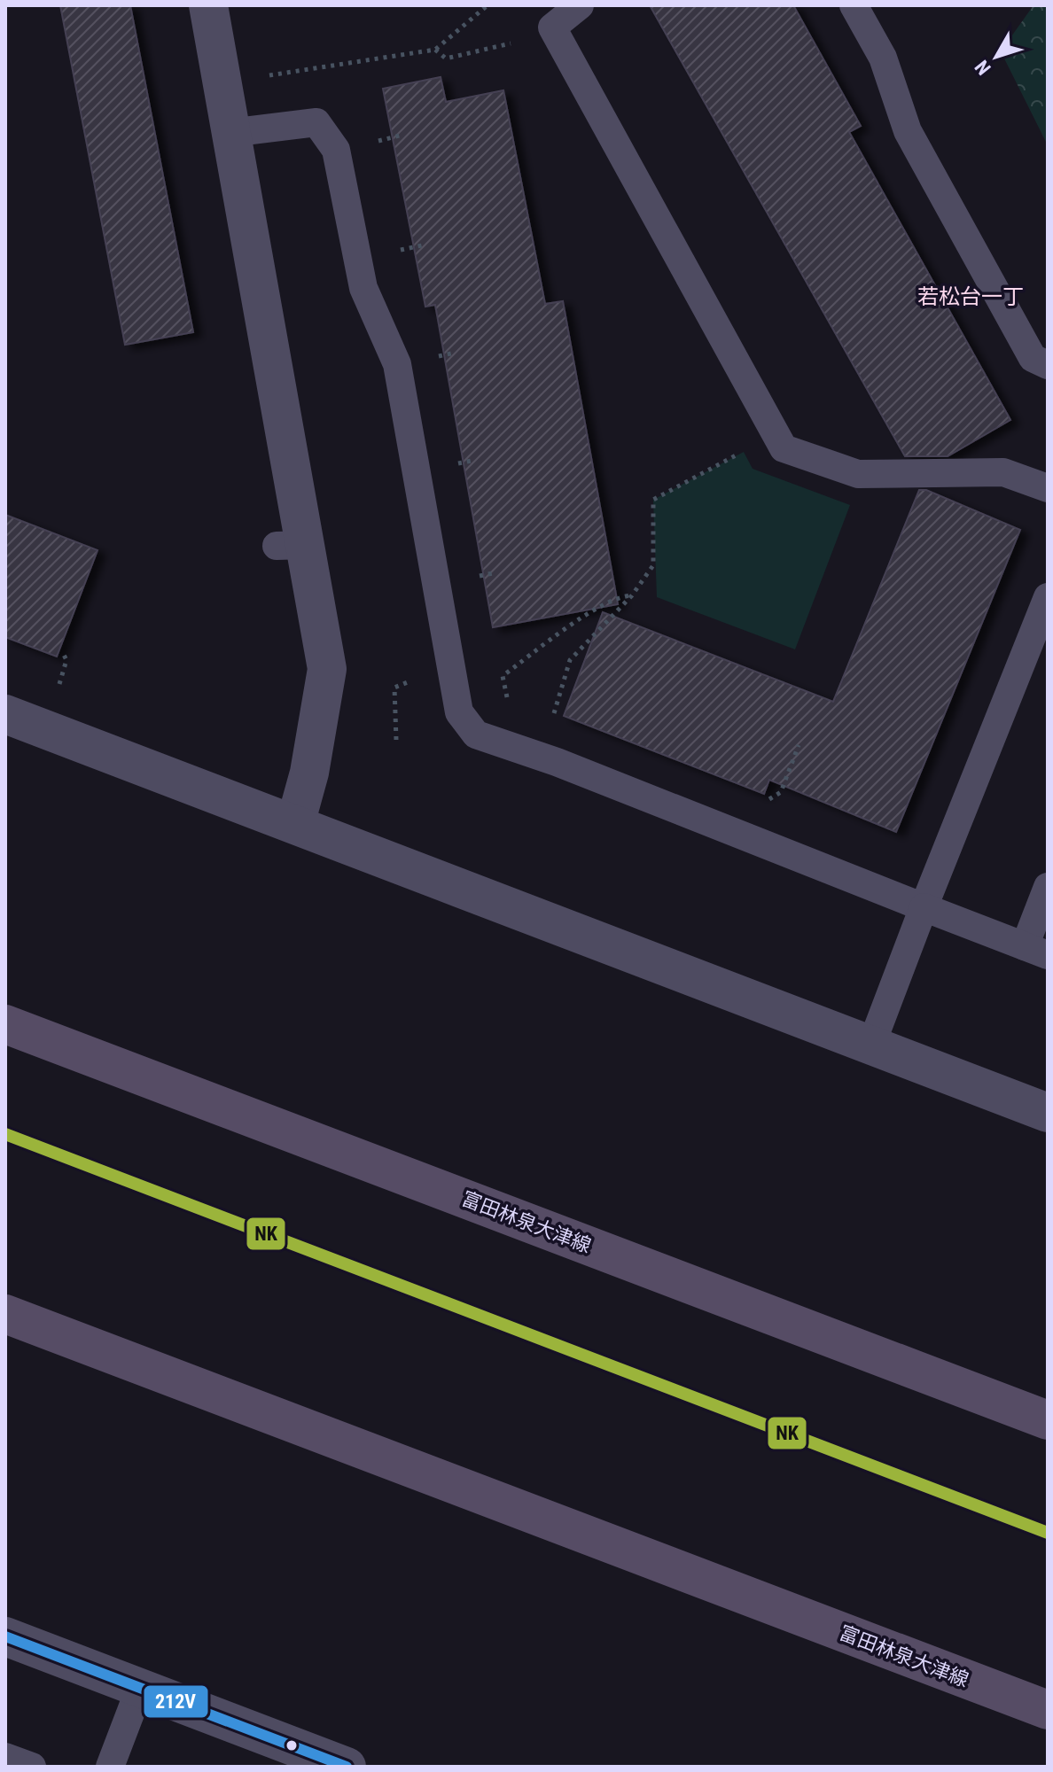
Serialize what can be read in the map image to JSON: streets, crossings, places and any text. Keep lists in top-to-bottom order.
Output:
{
  "streets": {
    "main road": ["富田林泉大津線"]
  },
  "districts": ["若松台一丁"],
  "lines": ["transit line NK", "transit line 212V"],
  "north": "bottom left"
}
